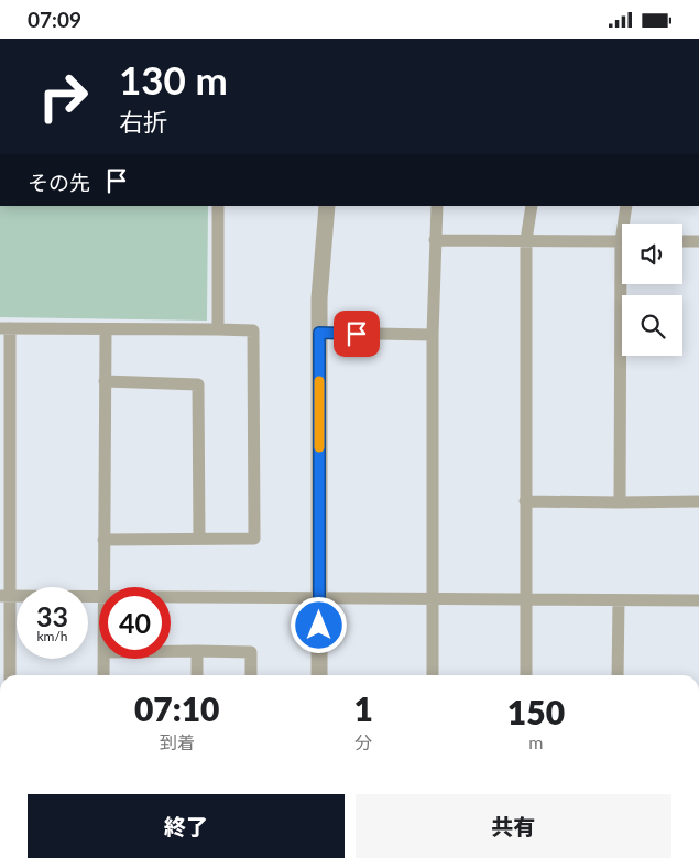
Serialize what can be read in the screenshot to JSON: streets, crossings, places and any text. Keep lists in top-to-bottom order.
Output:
{
  "page": {
    "status": "07:09",
    "turn": ["130 m", "右折"],
    "then": "その先",
    "speed": "33 km/h",
    "limit": "40",
    "eta": [
      "07:10",
      "到着",
      "1",
      "分",
      "150",
      "m"
    ],
    "buttons": ["終了", "共有"]
  }
}
